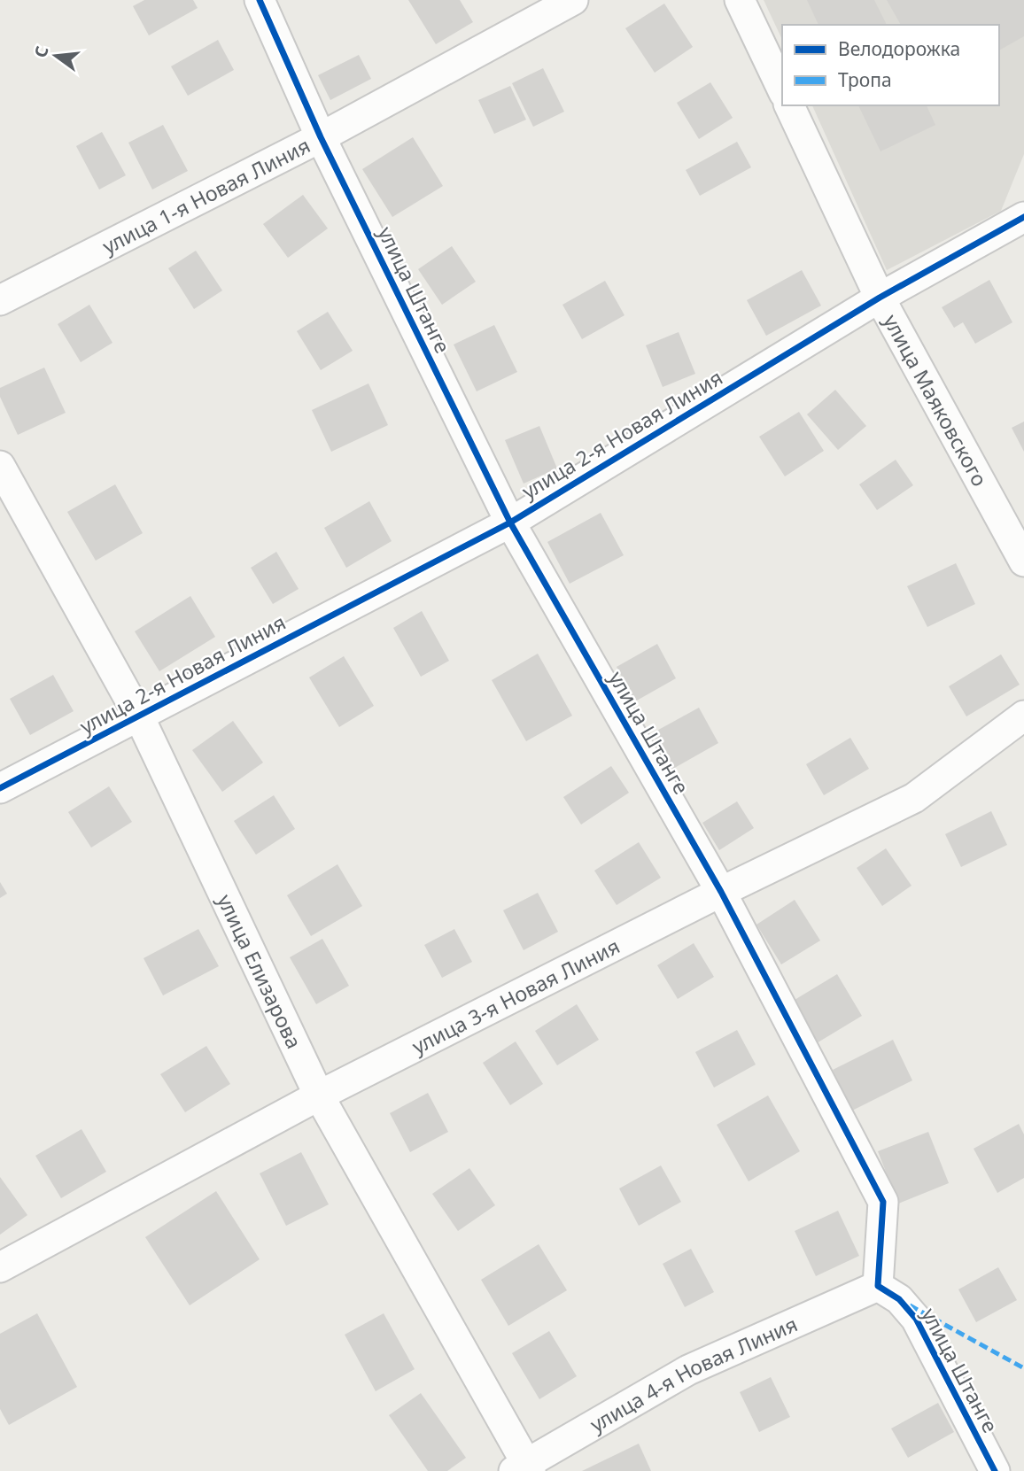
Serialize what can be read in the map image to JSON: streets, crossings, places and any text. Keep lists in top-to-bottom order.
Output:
{
  "streets": {
    "street": [
      "улица 1-я Новая Линия",
      "улица Штанге",
      "улица Маяковского",
      "улица 2-я Новая Линия",
      "улица Елизарова",
      "улица 3-я Новая Линия",
      "улица 4-я Новая Линия"
    ]
  },
  "crossings": [
    ["улица 1-я Новая Линия", "улица Штанге"],
    ["улица Штанге", "улица 2-я Новая Линия"],
    ["улица Штанге", "улица 3-я Новая Линия"],
    ["улица Штанге", "улица 4-я Новая Линия"],
    ["улица Маяковского", "улица 2-я Новая Линия"],
    ["улица 2-я Новая Линия", "улица Елизарова"],
    ["улица Елизарова", "улица 3-я Новая Линия"],
    ["улица Елизарова", "улица 4-я Новая Линия"]
  ],
  "legend": ["Велодорожка", "Тропа"],
  "north": "left"
}
